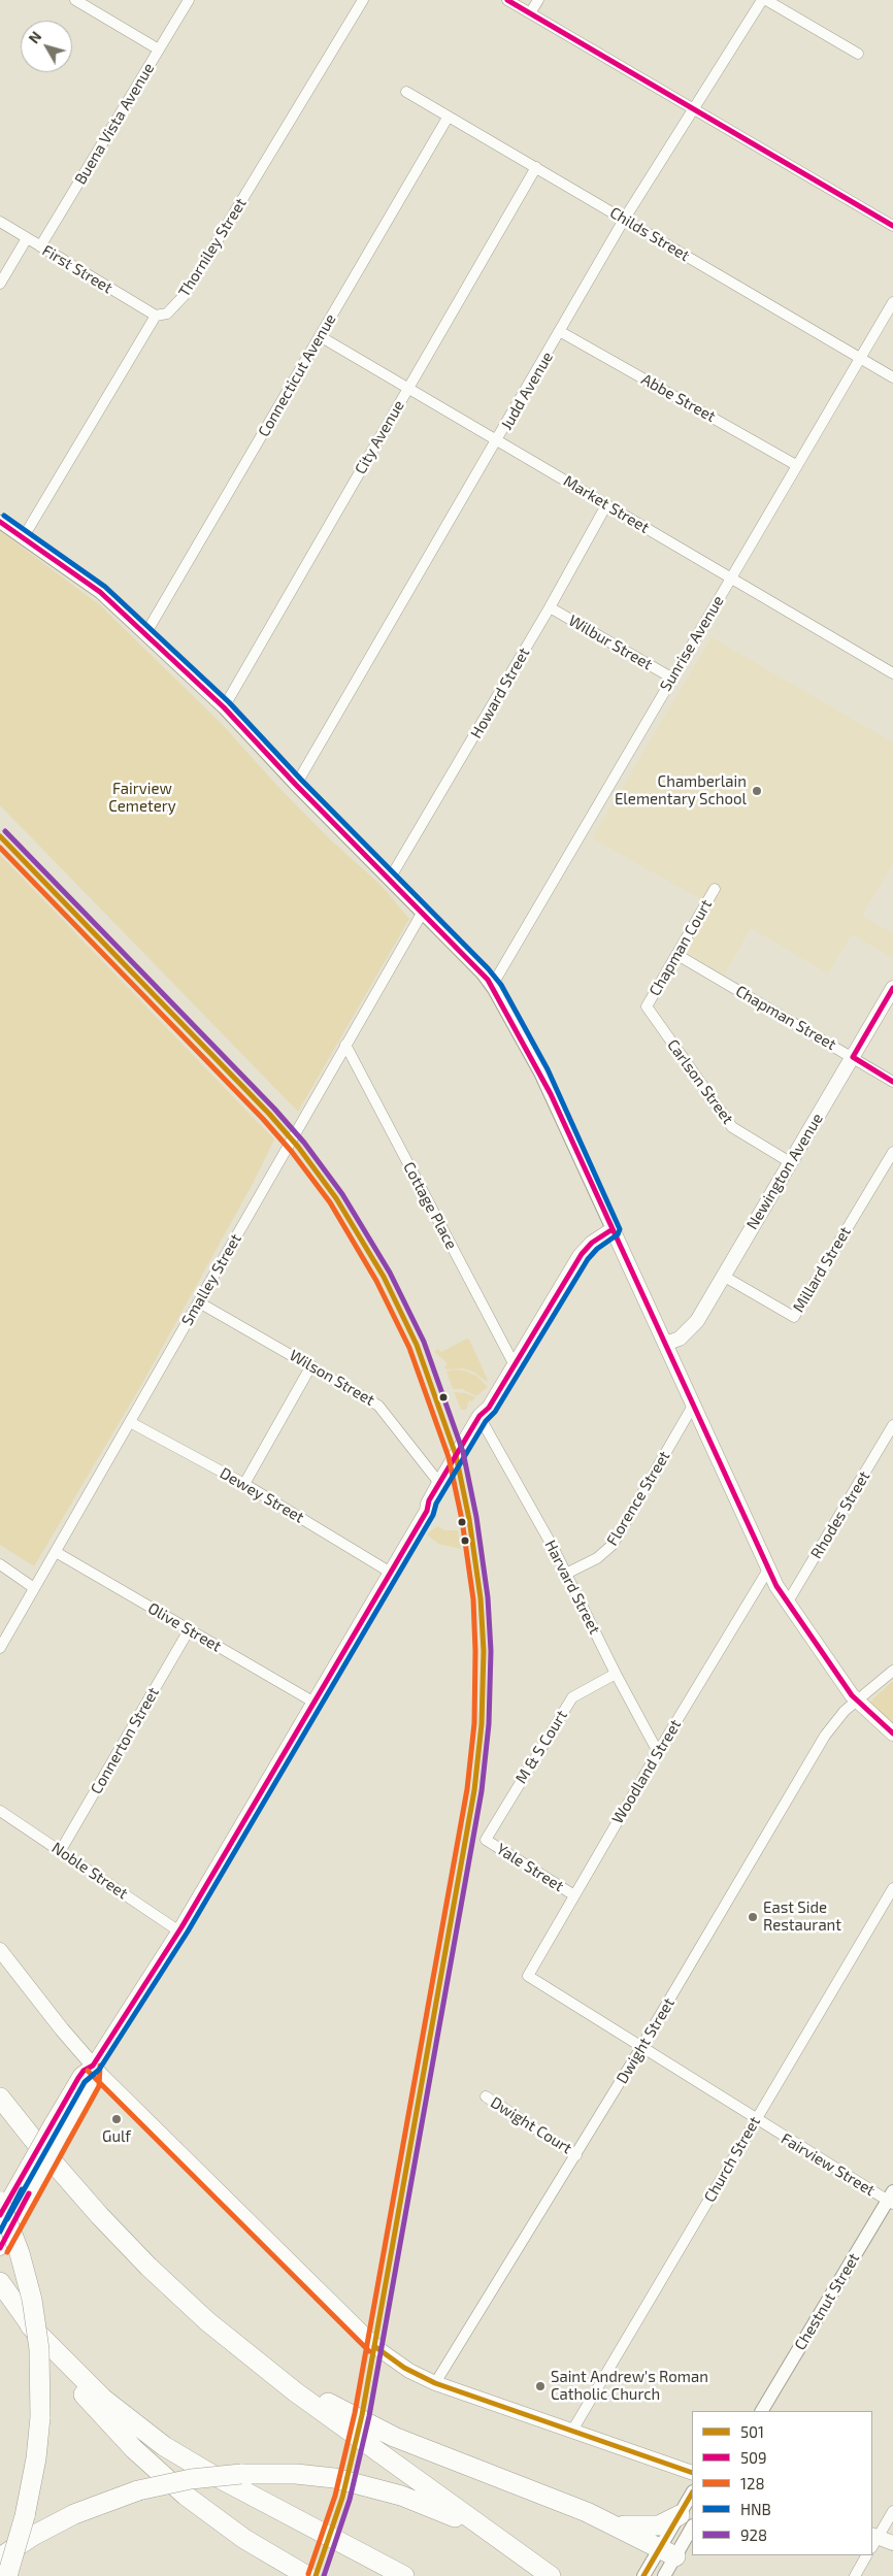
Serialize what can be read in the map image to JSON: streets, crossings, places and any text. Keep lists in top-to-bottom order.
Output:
{
  "streets": {
    "main road": ["Newington Avenue"],
    "street": [
      "Buena Vista Avenue",
      "Childs Street",
      "Thorniley Street",
      "First Street",
      "Connecticut Avenue",
      "Judd Avenue",
      "Abbe Street",
      "City Avenue",
      "Market Street",
      "Wilbur Street",
      "Sunrise Avenue",
      "Howard Street",
      "Chapman Court",
      "Chapman Street",
      "Carlson Street",
      "Cottage Place",
      "Millard Street",
      "Smalley Street",
      "Wilson Street",
      "Dewey Street",
      "Florence Street",
      "Rhodes Street",
      "Harvard Street",
      "Olive Street",
      "Connerton Street",
      "M & S Court",
      "Woodland Street",
      "Yale Street",
      "Noble Street",
      "Dwight Street",
      "Dwight Court",
      "Church Street",
      "Fairview Street",
      "Chestnut Street"
    ]
  },
  "crossings": [
    ["Buena Vista Avenue", "First Street"],
    ["Childs Street", "Connecticut Avenue"],
    ["Childs Street", "Judd Avenue"],
    ["Childs Street", "City Avenue"],
    ["Childs Street", "Sunrise Avenue"],
    ["Thorniley Street", "First Street"],
    ["Connecticut Avenue", "Market Street"],
    ["Judd Avenue", "Abbe Street"],
    ["Judd Avenue", "Market Street"],
    ["Abbe Street", "Sunrise Avenue"],
    ["City Avenue", "Market Street"],
    ["Market Street", "Sunrise Avenue"],
    ["Market Street", "Howard Street"],
    ["Wilbur Street", "Sunrise Avenue"],
    ["Wilbur Street", "Howard Street"],
    ["Chapman Court", "Chapman Street"],
    ["Chapman Court", "Carlson Street"],
    ["Chapman Street", "Newington Avenue"],
    ["Carlson Street", "Newington Avenue"],
    ["Newington Avenue", "Millard Street"],
    ["Cottage Place", "Smalley Street"],
    ["Smalley Street", "Wilson Street"],
    ["Smalley Street", "Dewey Street"],
    ["Smalley Street", "Olive Street"],
    ["Florence Street", "Harvard Street"],
    ["Harvard Street", "M & S Court"],
    ["Harvard Street", "Woodland Street"],
    ["Olive Street", "Connerton Street"],
    ["Connerton Street", "Noble Street"],
    ["M & S Court", "Yale Street"],
    ["Woodland Street", "Yale Street"],
    ["Woodland Street", "Fairview Street"],
    ["Dwight Street", "Dwight Court"],
    ["Dwight Street", "Fairview Street"],
    ["Church Street", "Fairview Street"],
    ["Fairview Street", "Chestnut Street"]
  ],
  "parks": ["Fairview Cemetery"],
  "places": [
    "Chamberlain Elementary School",
    "East Side Restaurant",
    "Gulf",
    "Saint Andrew's Roman Catholic Church"
  ],
  "lines": [
    "transit line 509",
    "transit line HNB",
    "transit line 928",
    "transit line 501",
    "transit line 128"
  ],
  "legend": [
    "501",
    "509",
    "128",
    "HNB",
    "928"
  ],
  "north": "top left"
}
